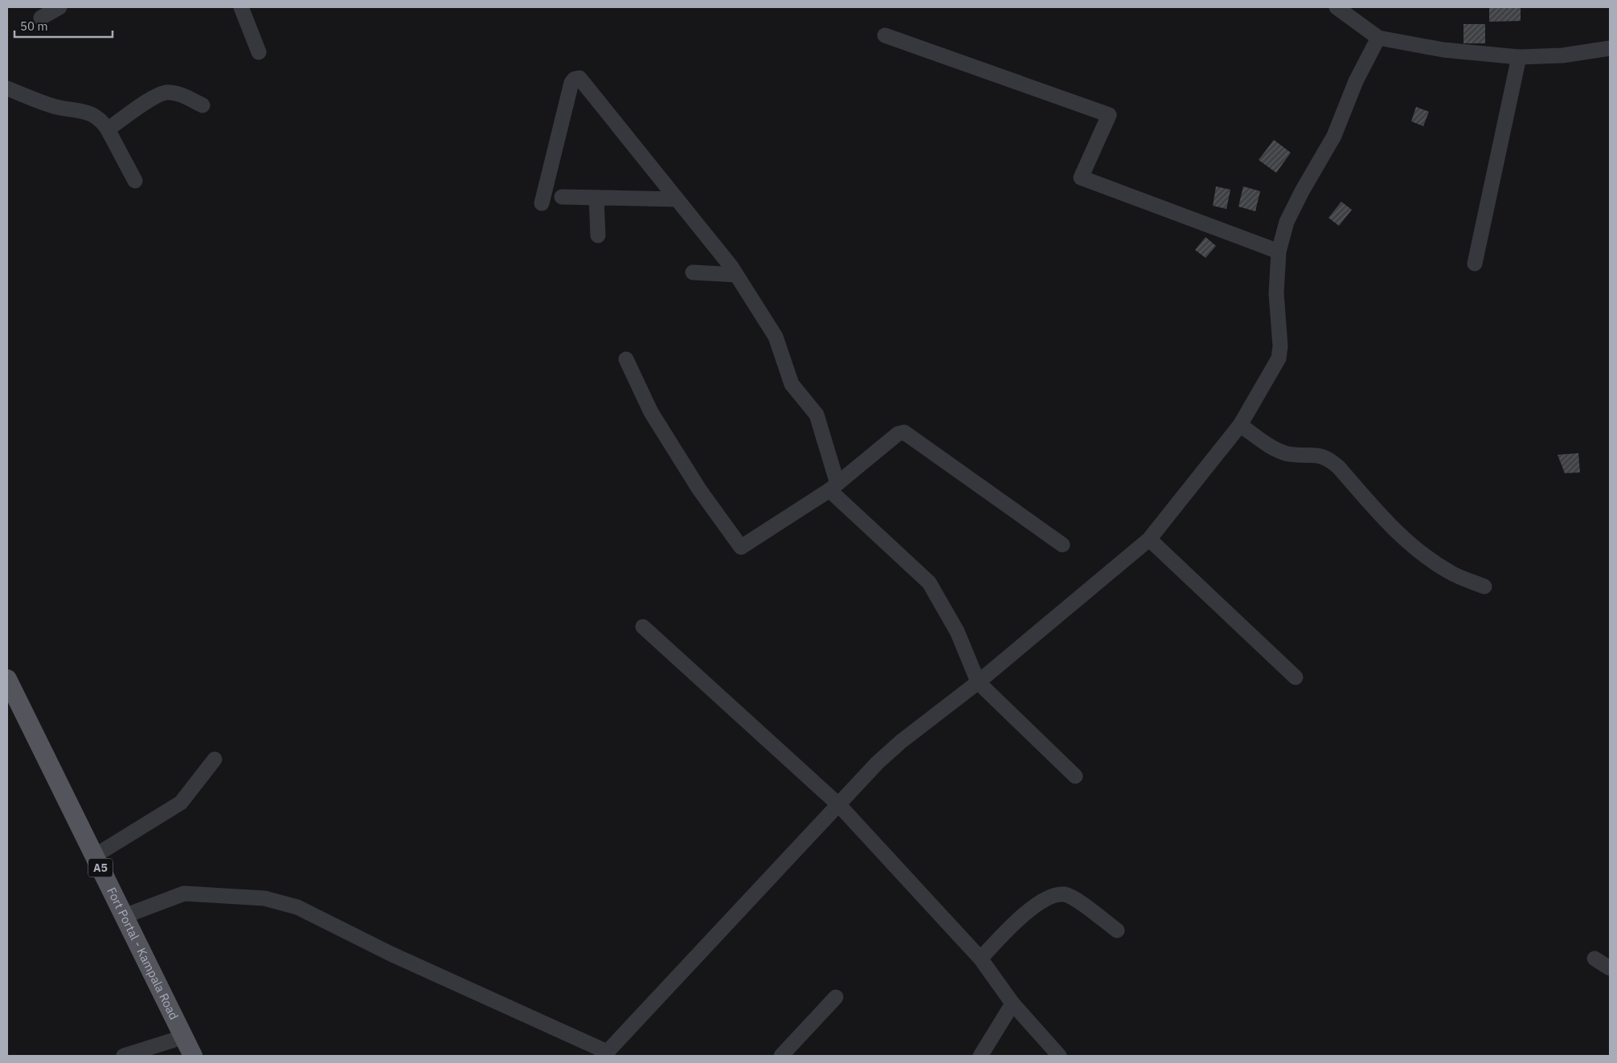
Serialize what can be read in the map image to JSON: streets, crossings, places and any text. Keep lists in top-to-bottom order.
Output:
{
  "streets": {
    "main road": ["A5", "Fort Portal - Kampala Road"]
  },
  "scale_bar": "50 m"
}
